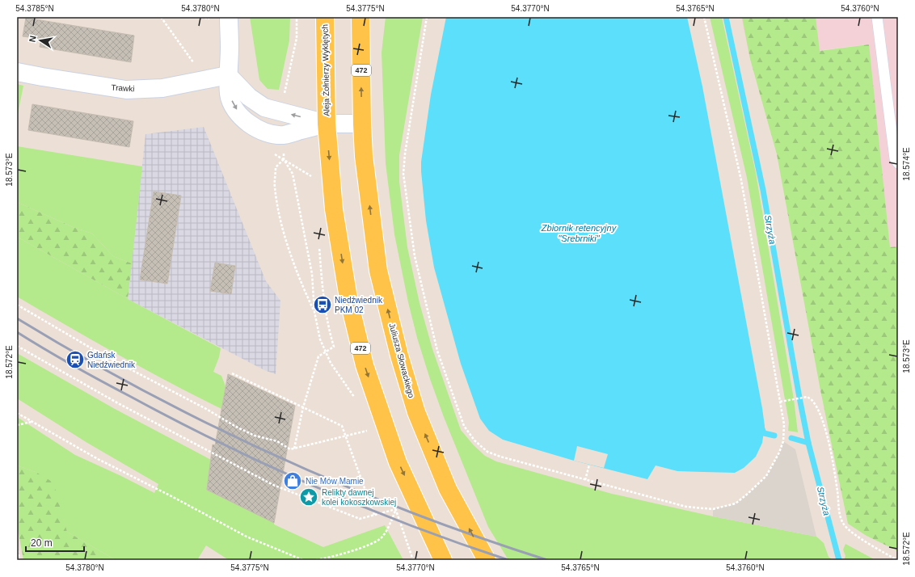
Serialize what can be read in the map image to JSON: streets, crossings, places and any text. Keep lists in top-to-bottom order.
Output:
{
  "streets": {
    "main road": ["Aleja Żołnierzy Wyklętych", "472", "Juliusza Słowackiego"],
    "street": ["Trawki"]
  },
  "crossings": [
    ["Aleja Żołnierzy Wyklętych", "472"],
    ["472", "Juliusza Słowackiego"]
  ],
  "water": ["Zbiornik retencyjny \"Srebrniki\"", "Strzyża"],
  "places": {
    "bus stop": ["Niedźwiednik PKM 02"],
    "station": ["Gdańsk Niedźwiednik"],
    "shop": ["Nie Mów Mamie"],
    "place": ["Relikty dawnej kolei kokoszkowskiej"]
  },
  "scale_bar": "20 m",
  "north": "left",
  "coordinates": [
    "54.3785°N",
    "54.3780°N",
    "54.3775°N",
    "54.3770°N",
    "54.3765°N",
    "54.3760°N",
    "18.574°E",
    "18.573°E",
    "18.572°E"
  ]
}
